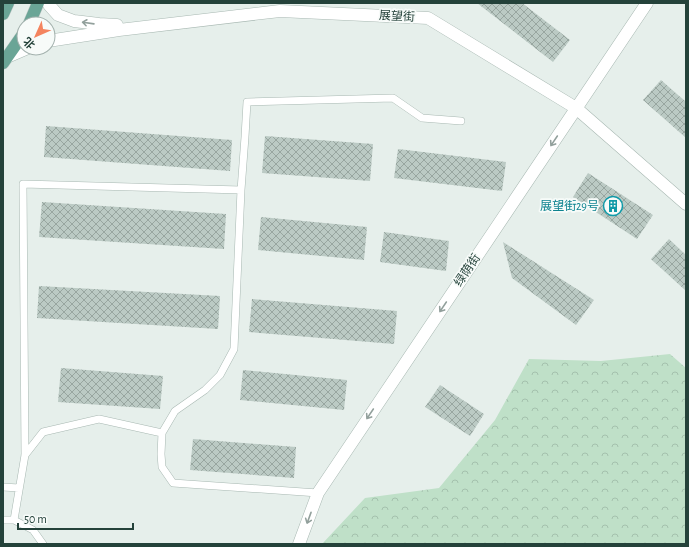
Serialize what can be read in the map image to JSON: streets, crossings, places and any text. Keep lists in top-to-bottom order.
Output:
{
  "streets": {
    "street": ["展望街", "绿荫街"]
  },
  "crossings": [
    ["展望街", "绿荫街"]
  ],
  "one_way": ["绿荫街"],
  "places": {
    "building": ["展望街29号"]
  },
  "scale_bar": "50 m",
  "north": "bottom left"
}
